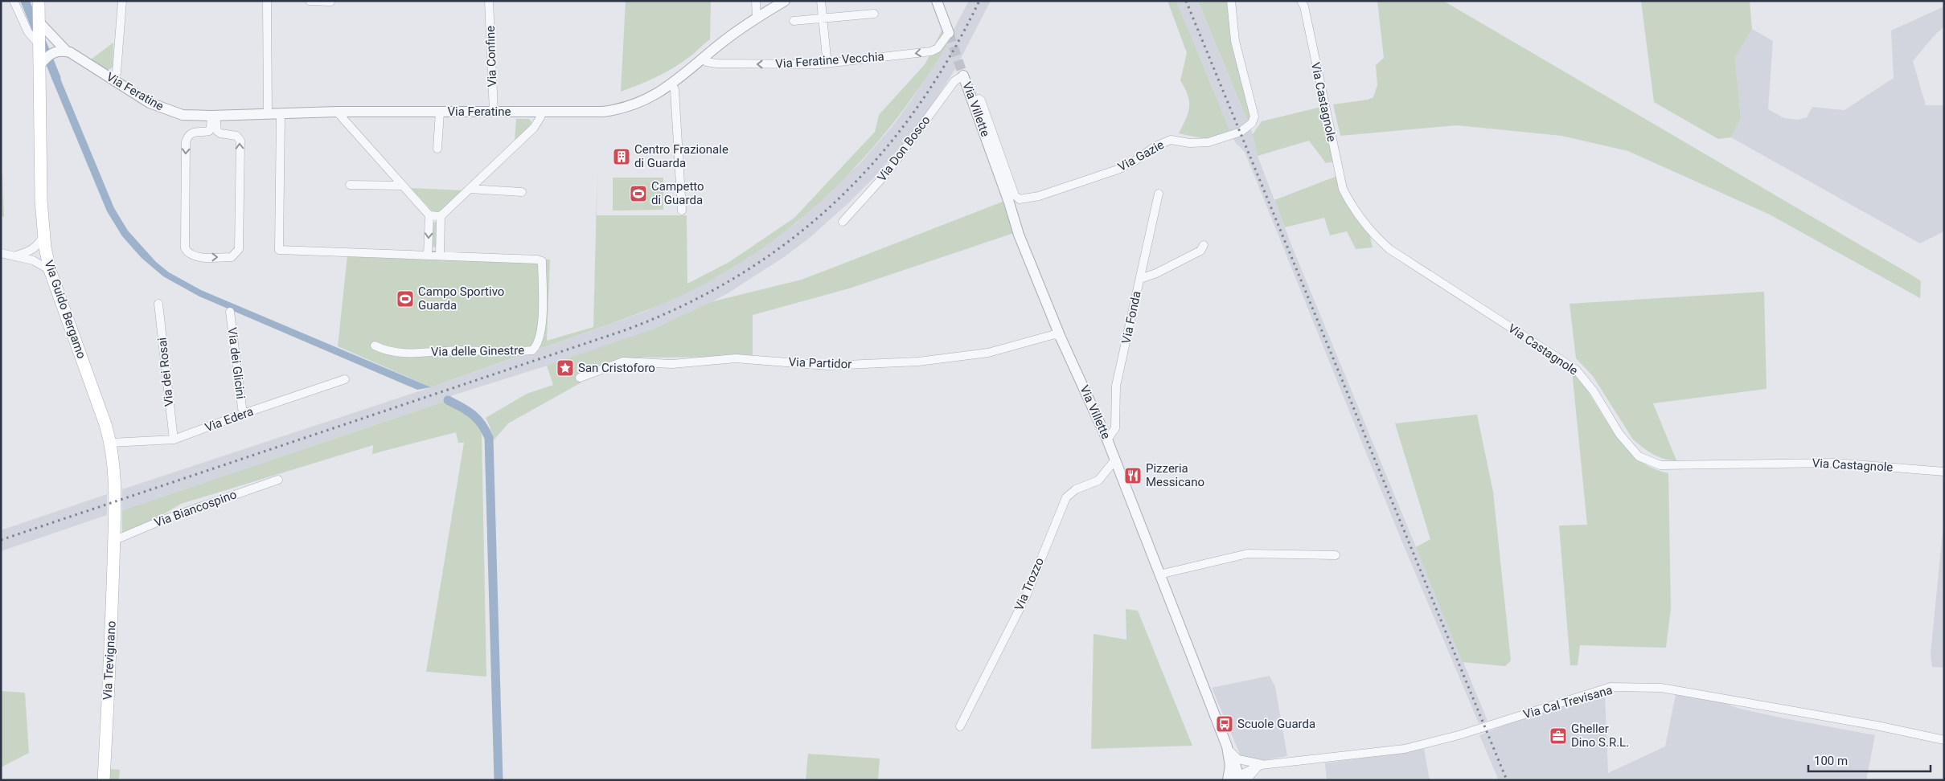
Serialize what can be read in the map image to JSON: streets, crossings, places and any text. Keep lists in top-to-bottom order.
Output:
{
  "streets": {
    "main road": ["Via Guido Bergamo", "Via Trevignano"],
    "street": [
      "Via Confine",
      "Via Feratine Vecchia",
      "Via Feratine",
      "Via Castagnole",
      "Via Villette",
      "Via Don Bosco",
      "Via Gazie",
      "Via Fonda",
      "Via delle Ginestre",
      "Via dei Glicini",
      "Via Partidor",
      "Via dei Rosai",
      "Via Edera",
      "Via Biancospino",
      "Via Trozzo",
      "Via Cal Trevisana"
    ]
  },
  "crossings": [
    ["Via Confine", "Via Feratine"],
    ["Via Feratine Vecchia", "Via Feratine"],
    ["Via Feratine", "Via Guido Bergamo"],
    ["Via Feratine", "Via delle Ginestre"],
    ["Via Villette", "Via Don Bosco"],
    ["Via Villette", "Via Gazie"],
    ["Via Villette", "Via Fonda"],
    ["Via Villette", "Via Partidor"],
    ["Via Villette", "Via Trozzo"],
    ["Via Villette", "Via Cal Trevisana"],
    ["Via Guido Bergamo", "Via Edera"],
    ["Via Guido Bergamo", "Via Biancospino"],
    ["Via Guido Bergamo", "Via Trevignano"],
    ["Via dei Glicini", "Via Edera"],
    ["Via dei Rosai", "Via Edera"],
    ["Via Biancospino", "Via Trevignano"]
  ],
  "places": {
    "building": ["Centro Frazionale di Guarda"],
    "sports": ["Campetto di Guarda", "Campo Sportivo Guarda"],
    "place": ["San Cristoforo"],
    "restaurant": ["Pizzeria Messicano"],
    "bus stop": ["Scuole Guarda"],
    "office": ["Gheller Dino S.R.L."]
  },
  "scale_bar": "100 m"
}
